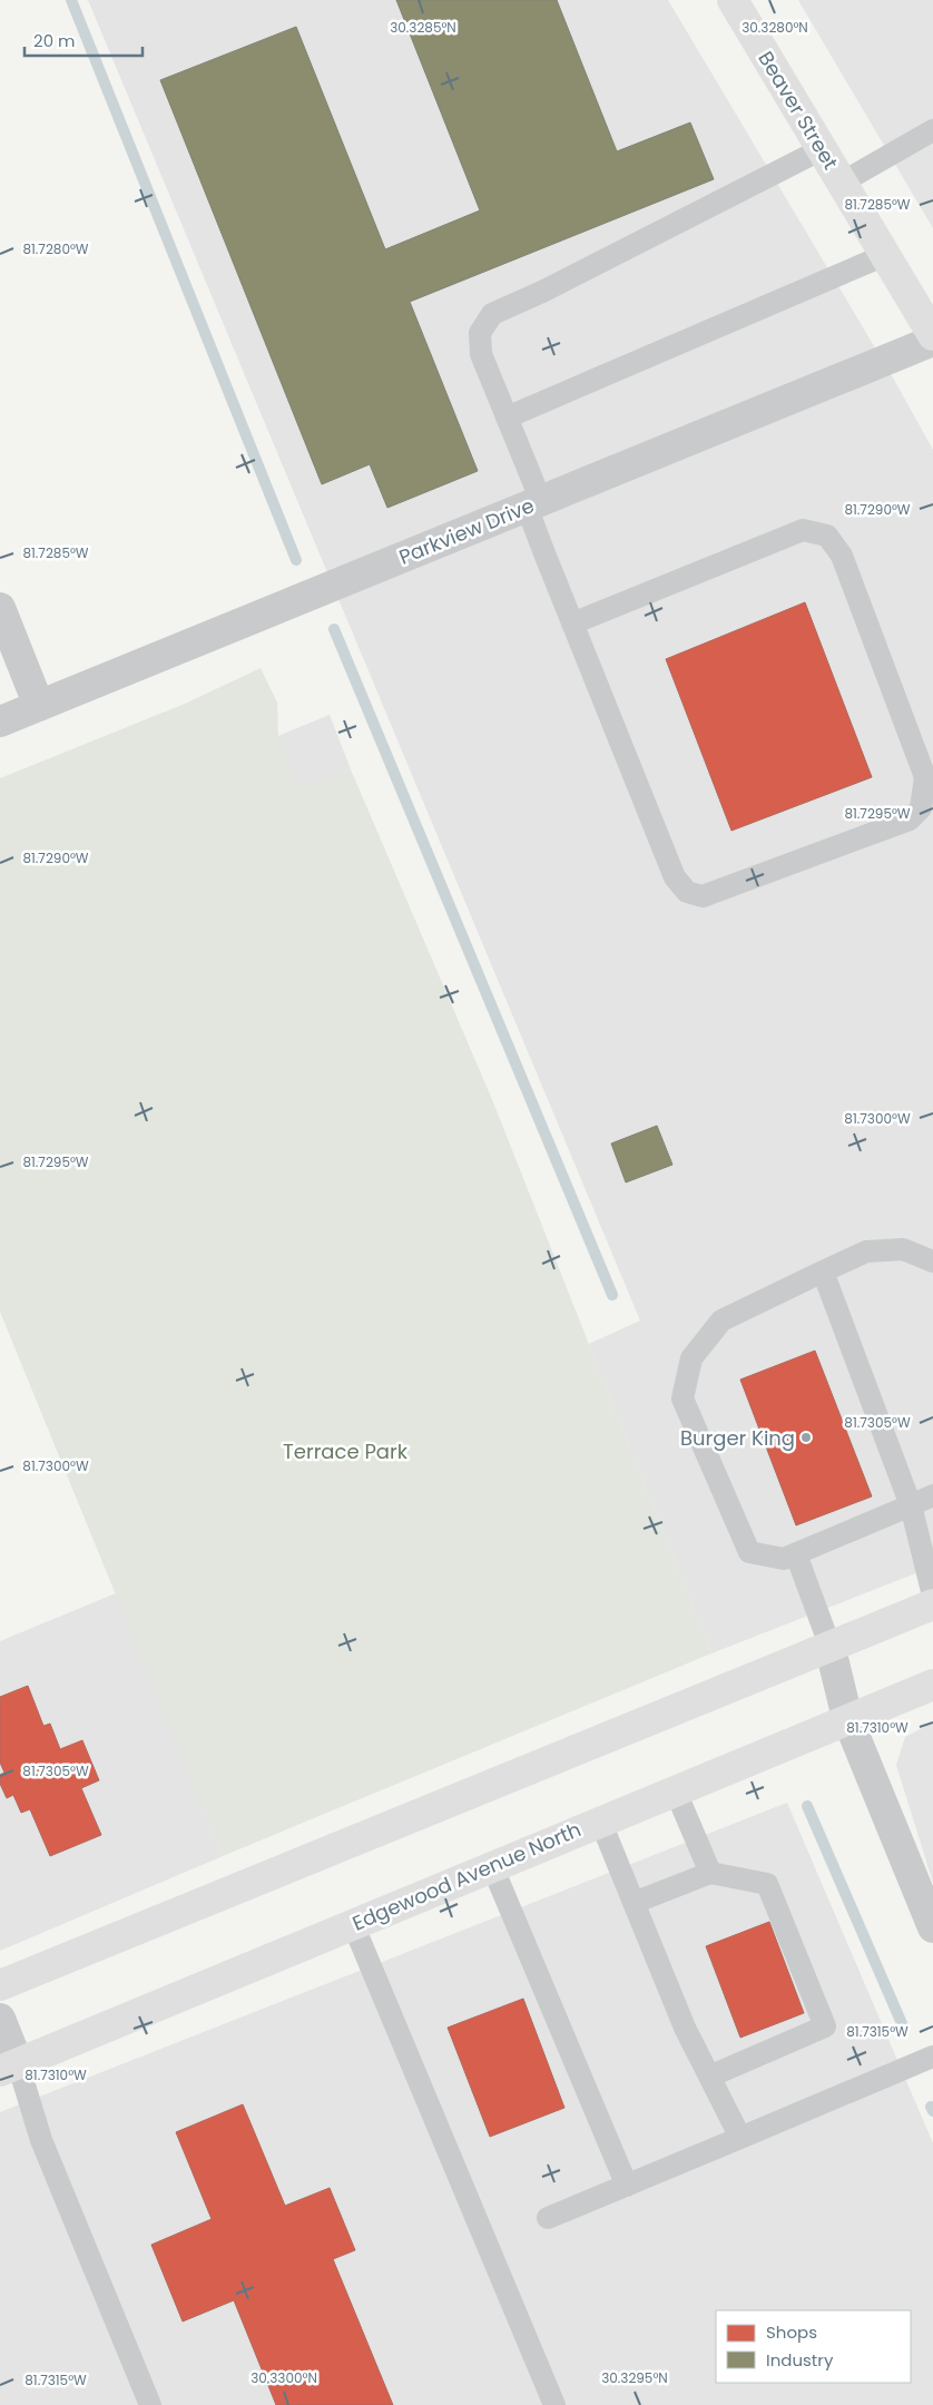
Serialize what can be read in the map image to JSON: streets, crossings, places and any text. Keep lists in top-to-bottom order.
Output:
{
  "streets": {
    "main road": ["Beaver Street", "Edgewood Avenue North"],
    "street": ["Parkview Drive"]
  },
  "parks": ["Terrace Park"],
  "places": ["Burger King"],
  "legend": ["Shops", "Industry"],
  "scale_bar": "20 m",
  "coordinates": [
    "30.3285°N",
    "30.3280°N",
    "81.7285°W",
    "81.7280°W",
    "81.7290°W",
    "81.7295°W",
    "81.7300°W",
    "81.7305°W",
    "81.7310°W",
    "81.7315°W",
    "30.3300°N",
    "30.3295°N"
  ]
}
